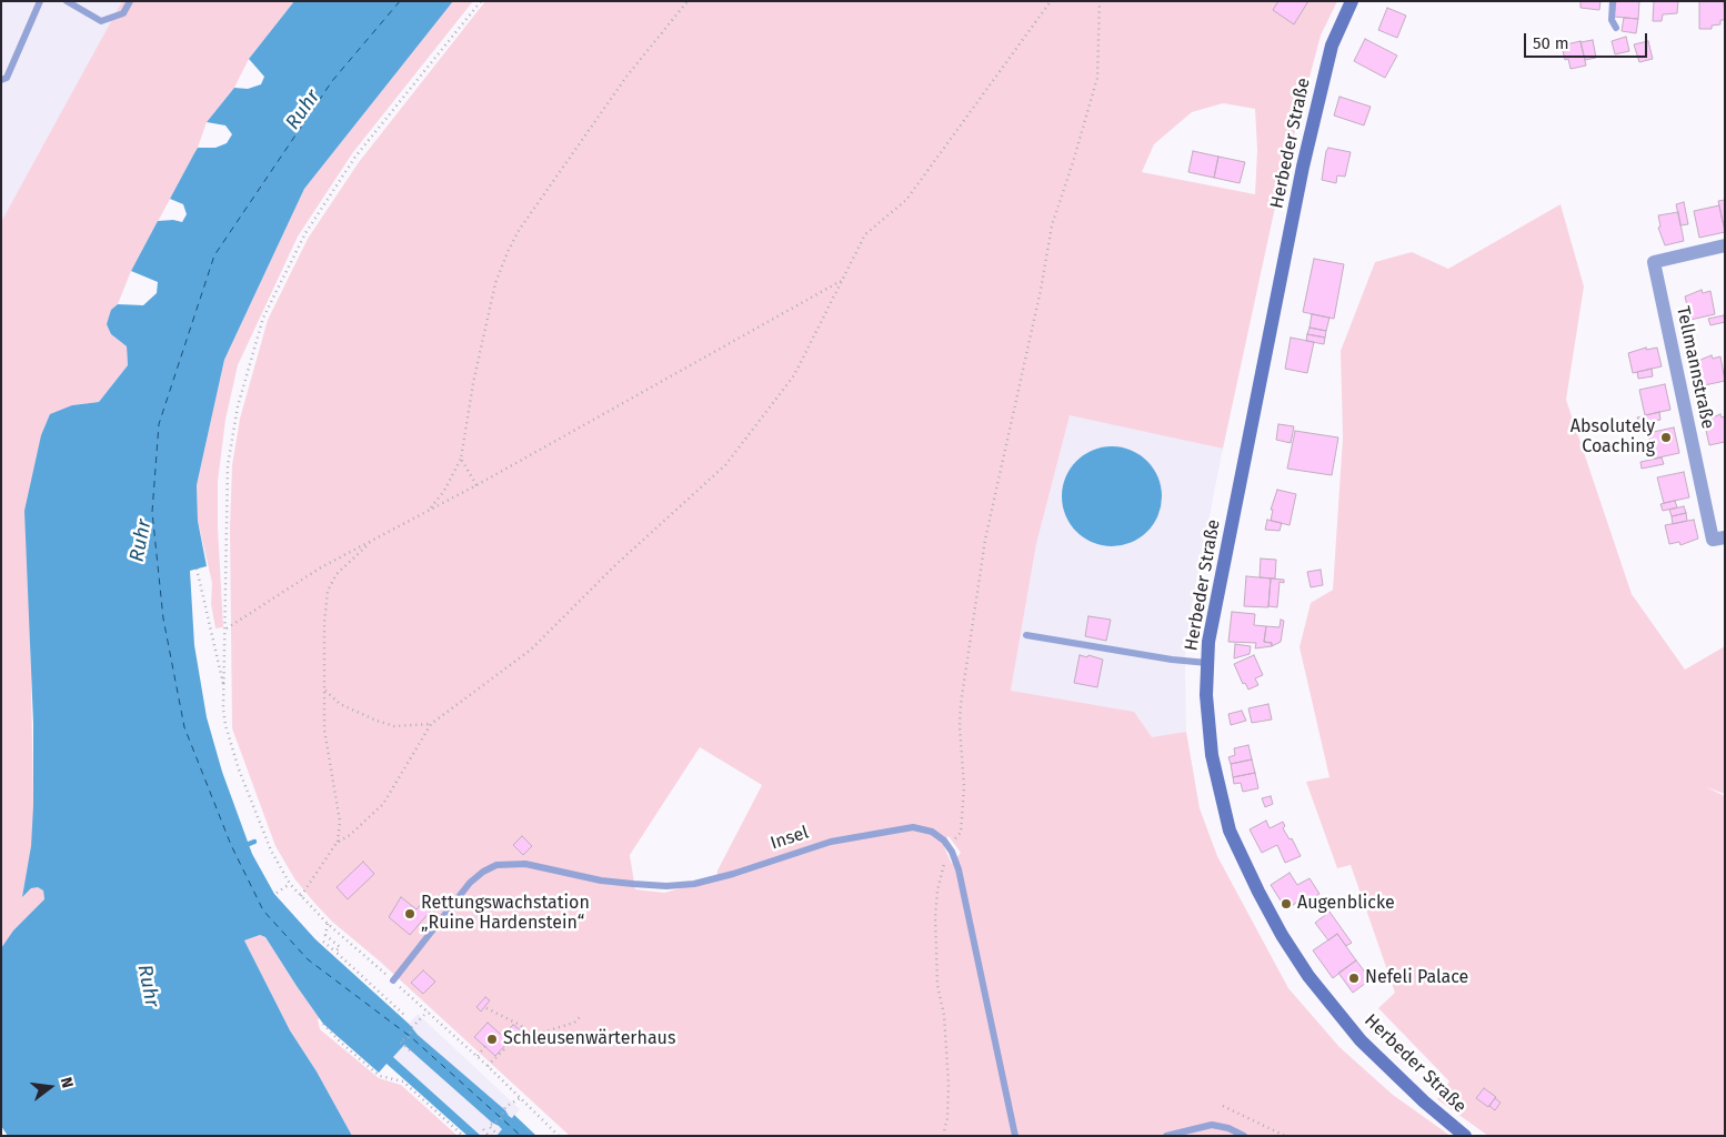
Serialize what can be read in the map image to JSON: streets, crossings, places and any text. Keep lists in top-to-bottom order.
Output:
{
  "streets": {
    "main road": ["Herbeder Straße"],
    "street": ["Tellmannstraße"],
    "lane": ["Insel"]
  },
  "water": ["Ruhr"],
  "places": [
    "Absolutely Coaching",
    "Augenblicke",
    "Rettungswachstation „Ruine Hardenstein“",
    "Nefeli Palace",
    "Schleusenwärterhaus"
  ],
  "scale_bar": "50 m",
  "north": "right"
}
